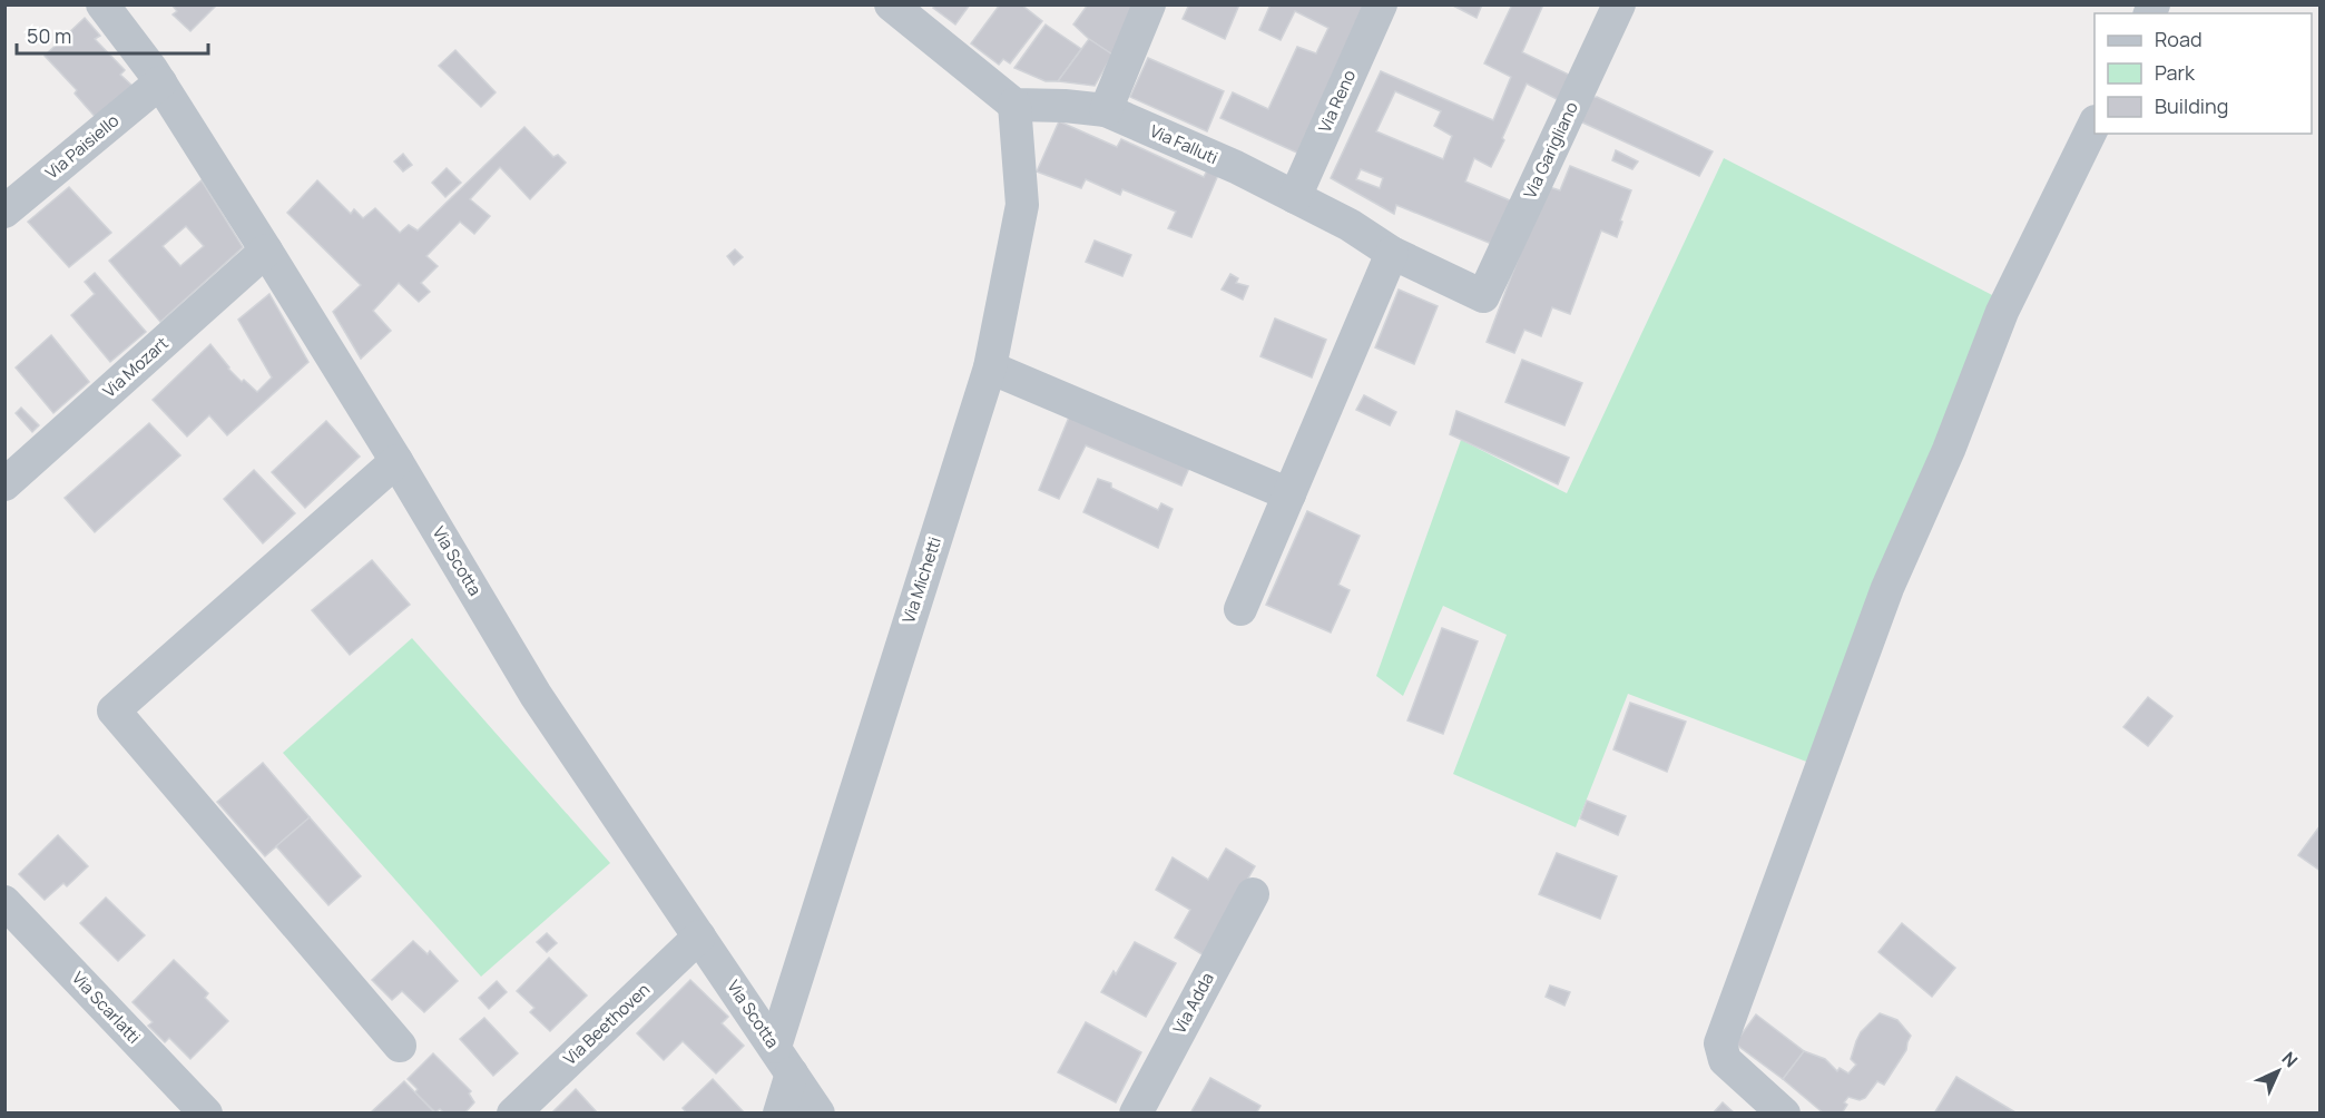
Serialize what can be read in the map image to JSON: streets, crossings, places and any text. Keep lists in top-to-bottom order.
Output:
{
  "streets": {
    "street": [
      "Via Reno",
      "Via Falluti",
      "Via Paisiello",
      "Via Garigliano",
      "Via Mozart",
      "Via Scotta",
      "Via Michetti",
      "Via Adda",
      "Via Scarlatti",
      "Via Beethoven"
    ]
  },
  "crossings": [
    ["Via Reno", "Via Falluti"],
    ["Via Falluti", "Via Garigliano"],
    ["Via Falluti", "Via Michetti"],
    ["Via Paisiello", "Via Scotta"],
    ["Via Mozart", "Via Scotta"],
    ["Via Scotta", "Via Michetti"],
    ["Via Scotta", "Via Beethoven"]
  ],
  "legend": ["Road", "Park", "Building"],
  "scale_bar": "50 m",
  "north": "top right"
}
